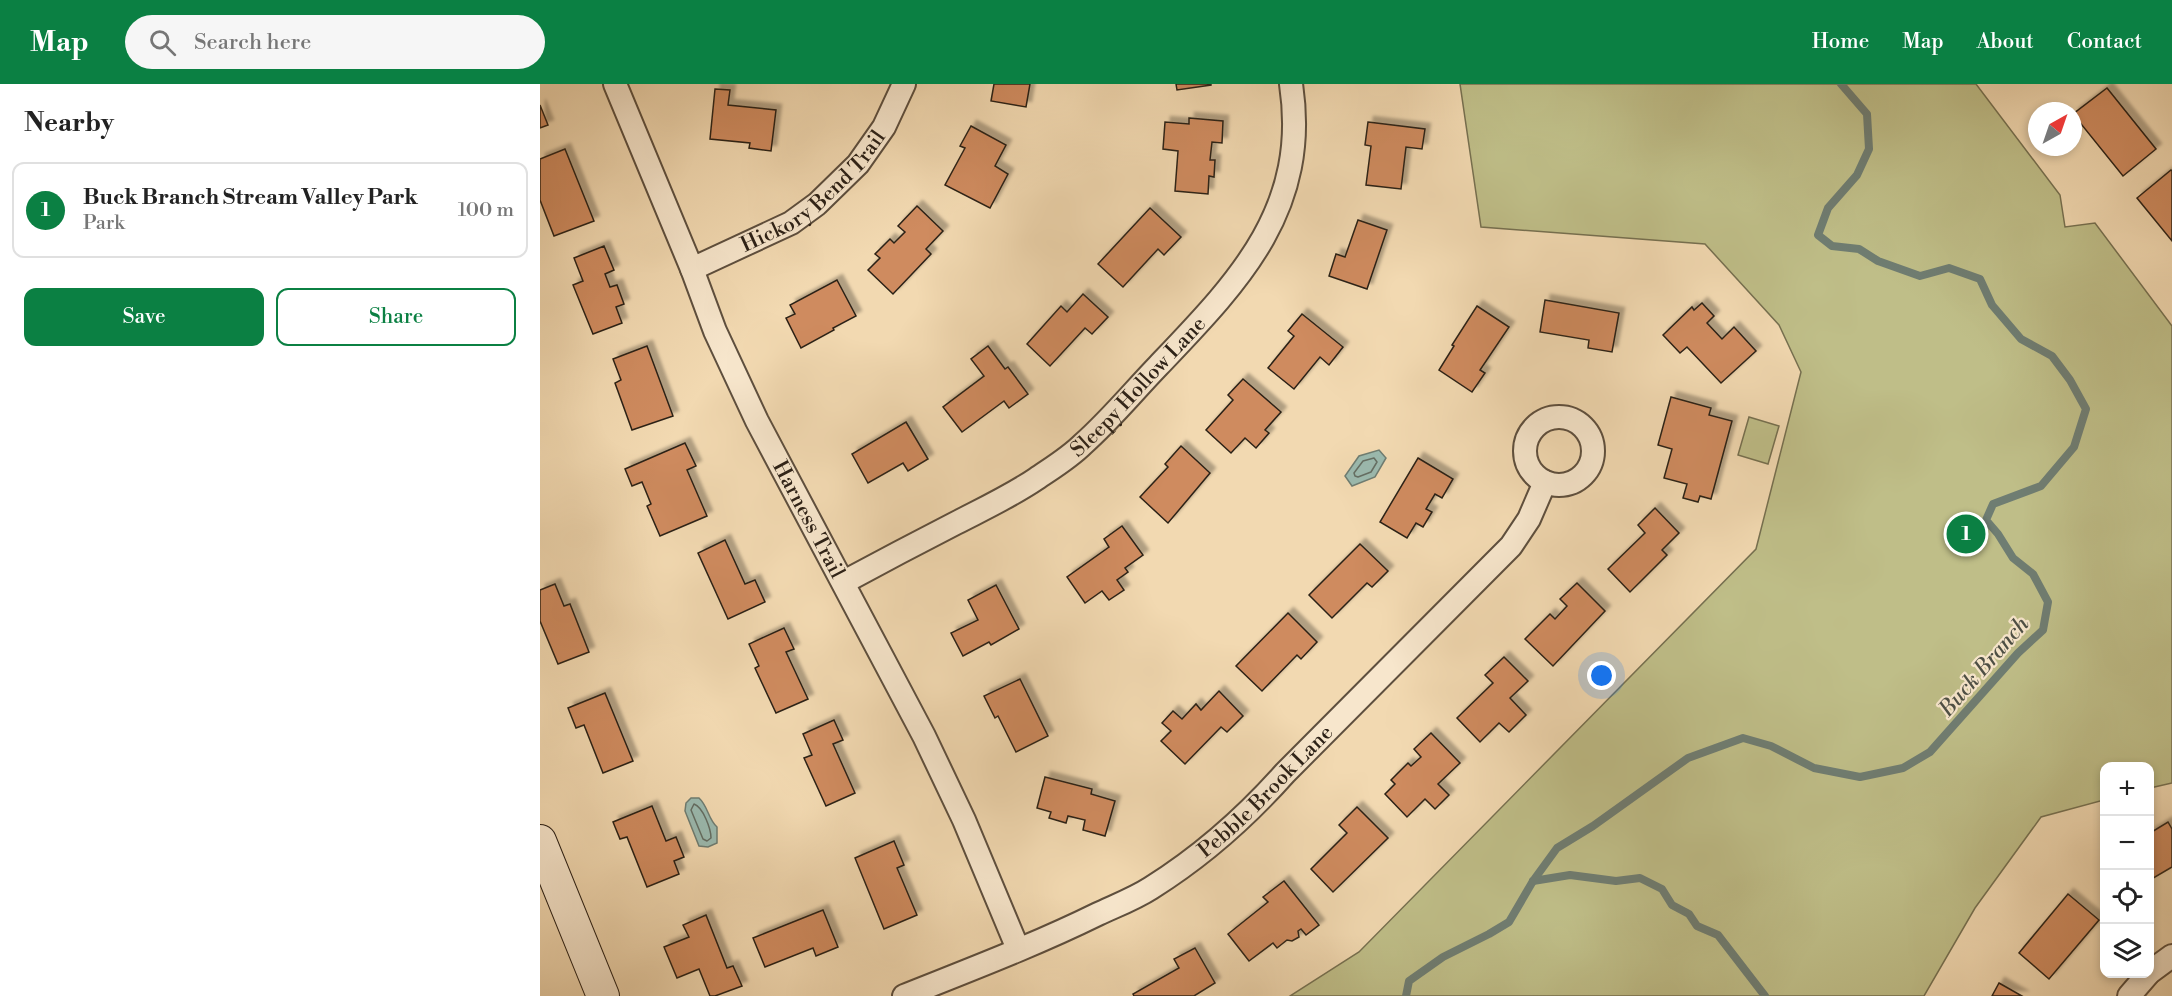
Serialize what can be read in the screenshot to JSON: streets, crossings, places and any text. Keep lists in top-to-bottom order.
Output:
{
  "streets": {
    "street": [
      "Hickory Bend Trail",
      "Sleepy Hollow Lane",
      "Harness Trail",
      "Pebble Brook Lane"
    ]
  },
  "crossings": [
    ["Hickory Bend Trail", "Harness Trail"],
    ["Sleepy Hollow Lane", "Harness Trail"],
    ["Harness Trail", "Pebble Brook Lane"]
  ],
  "water": ["Buck Branch"],
  "north": "top right",
  "page": {
    "header": "Map",
    "search": "Search here",
    "nav": [
      "Home",
      "Map",
      "About",
      "Contact"
    ],
    "heading": "Nearby",
    "list": [
      {
        "mark": "1",
        "name": "Buck Branch Stream Valley Park",
        "note": "Park",
        "value": "100 m"
      }
    ],
    "buttons": ["Save", "Share"],
    "pins": "1",
    "map_buttons": ["+", "−"]
  }
}
